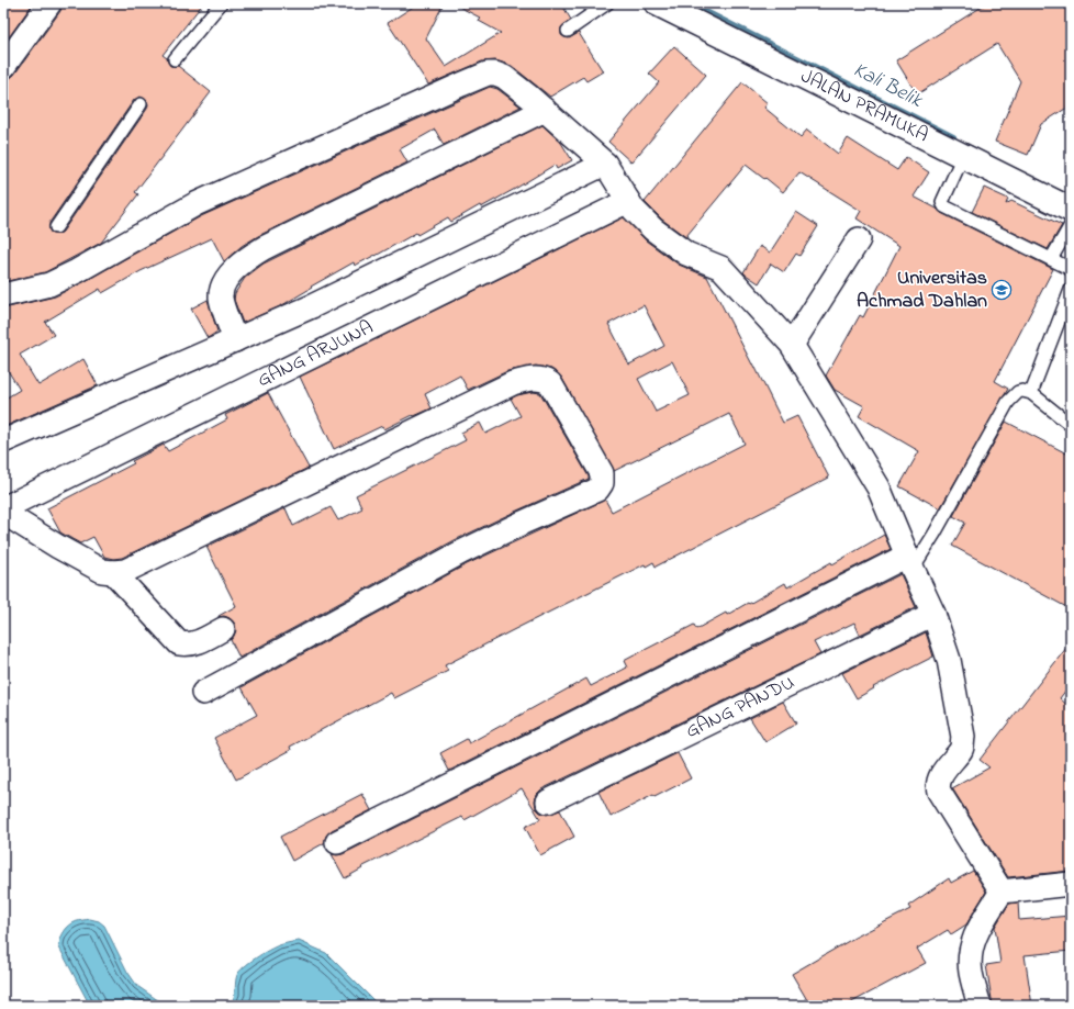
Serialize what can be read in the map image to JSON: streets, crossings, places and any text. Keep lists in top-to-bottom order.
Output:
{
  "streets": {
    "main road": ["JALAN PRAMUKA"],
    "street": ["GANG ARJUNA", "GANG PANDU"]
  },
  "water": ["Kali Belik"],
  "places": {
    "school or university": ["Universitas Achmad Dahlan"]
  }
}
